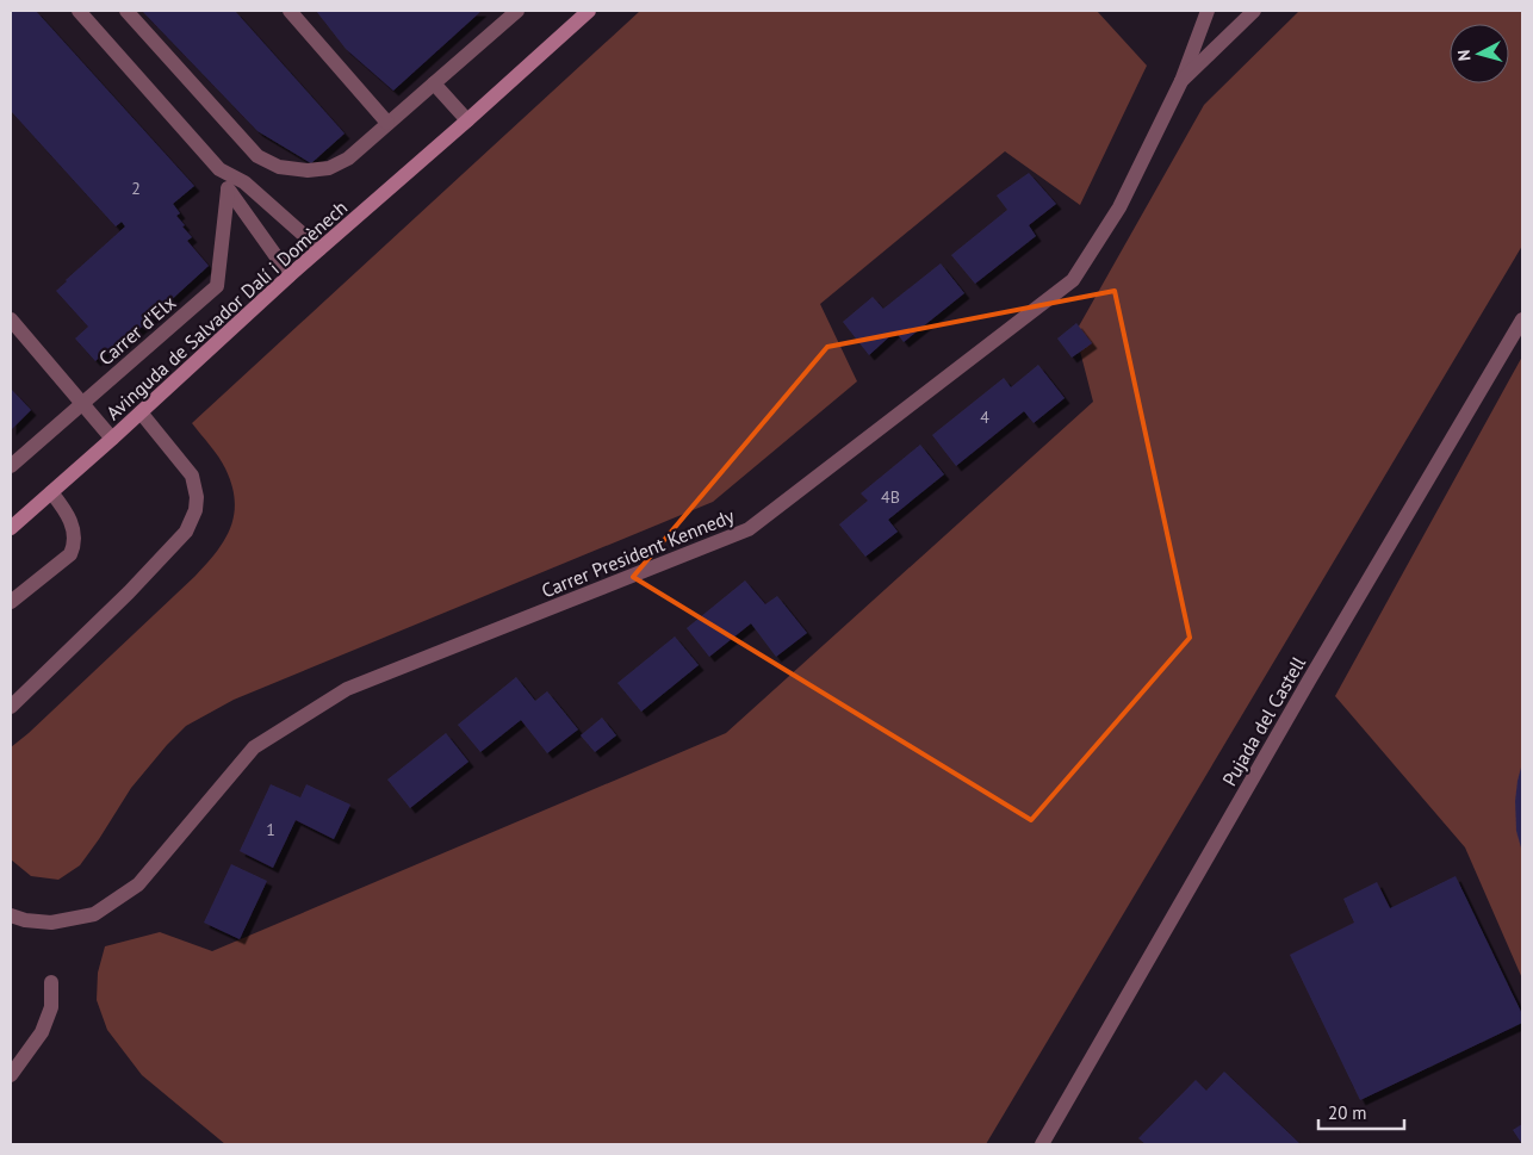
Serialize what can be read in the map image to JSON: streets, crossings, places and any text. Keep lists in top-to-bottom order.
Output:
{
  "streets": {
    "main road": ["Avinguda de Salvador Dalí i Domènech"],
    "street": ["Carrer d'Elx", "Carrer President Kennedy", "Pujada del Castell"]
  },
  "house_numbers": [
    "2",
    "4",
    "4B",
    "1"
  ],
  "scale_bar": "20 m",
  "north": "left"
}
